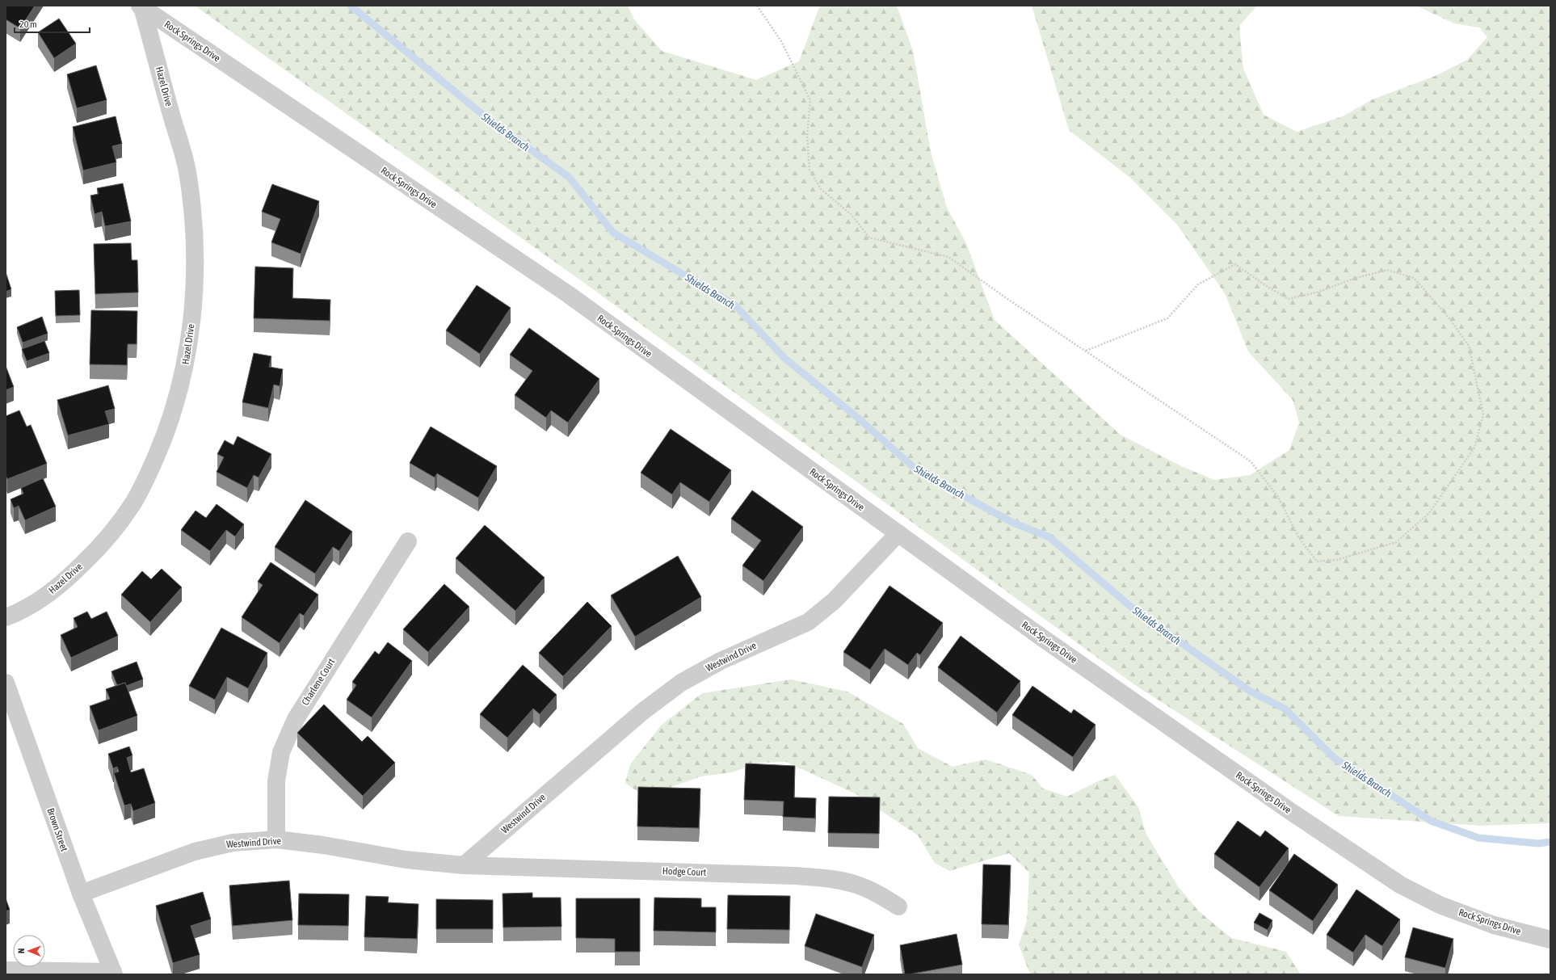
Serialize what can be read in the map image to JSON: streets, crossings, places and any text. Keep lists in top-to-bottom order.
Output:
{
  "streets": {
    "street": [
      "Rock Springs Drive",
      "Hazel Drive",
      "Westwind Drive",
      "Charlene Court",
      "Brown Street",
      "Hodge Court"
    ]
  },
  "crossings": [
    ["Rock Springs Drive", "Hazel Drive"],
    ["Rock Springs Drive", "Westwind Drive"],
    ["Westwind Drive", "Charlene Court"],
    ["Westwind Drive", "Brown Street"],
    ["Westwind Drive", "Hodge Court"]
  ],
  "water": ["Shields Branch"],
  "scale_bar": "20 m",
  "north": "left"
}
